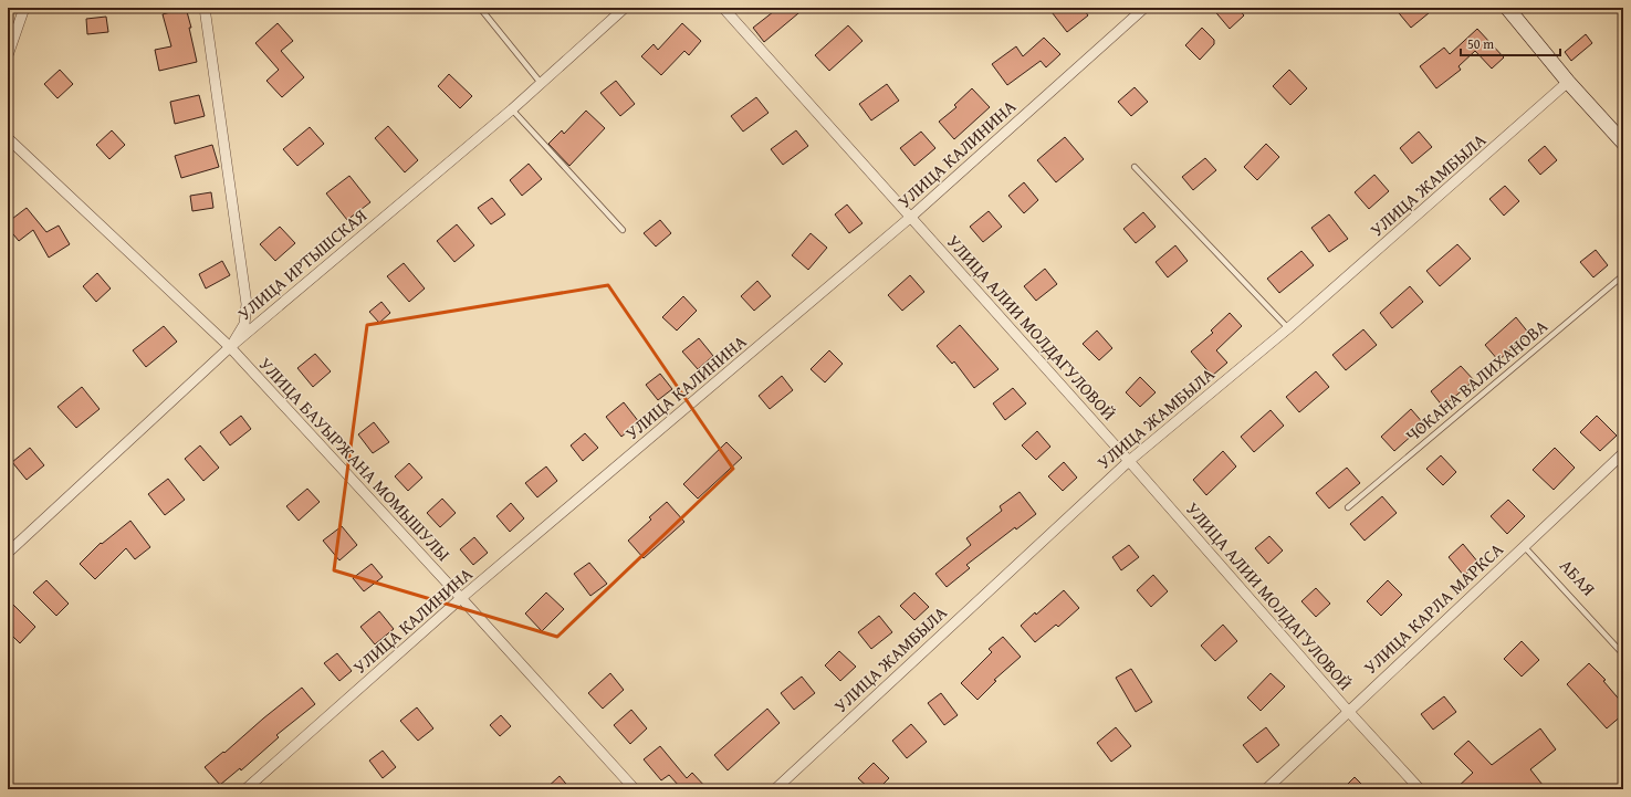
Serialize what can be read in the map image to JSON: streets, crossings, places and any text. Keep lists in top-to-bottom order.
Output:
{
  "streets": {
    "street": [
      "УЛИЦА КАЛИНИНА",
      "УЛИЦА ЖАМБЫЛА",
      "УЛИЦА ИРТЫШСКАЯ",
      "УЛИЦА АЛИИ МОЛДАГУЛОВОЙ",
      "УЛИЦА БАУЫРЖАНА МОМЫШУЛЫ",
      "УЛИЦА КАРЛА МАРКСА"
    ],
    "lane": ["ЧОКАНА ВАЛИХАНОВА", "АБАЯ"]
  },
  "crossings": [
    ["УЛИЦА КАЛИНИНА", "УЛИЦА АЛИИ МОЛДАГУЛОВОЙ"],
    ["УЛИЦА КАЛИНИНА", "УЛИЦА БАУЫРЖАНА МОМЫШУЛЫ"],
    ["УЛИЦА ЖАМБЫЛА", "УЛИЦА АЛИИ МОЛДАГУЛОВОЙ"],
    ["УЛИЦА ИРТЫШСКАЯ", "УЛИЦА БАУЫРЖАНА МОМЫШУЛЫ"],
    ["УЛИЦА АЛИИ МОЛДАГУЛОВОЙ", "УЛИЦА КАРЛА МАРКСА"],
    ["АБАЯ", "УЛИЦА КАРЛА МАРКСА"]
  ],
  "scale_bar": "50 m"
}
